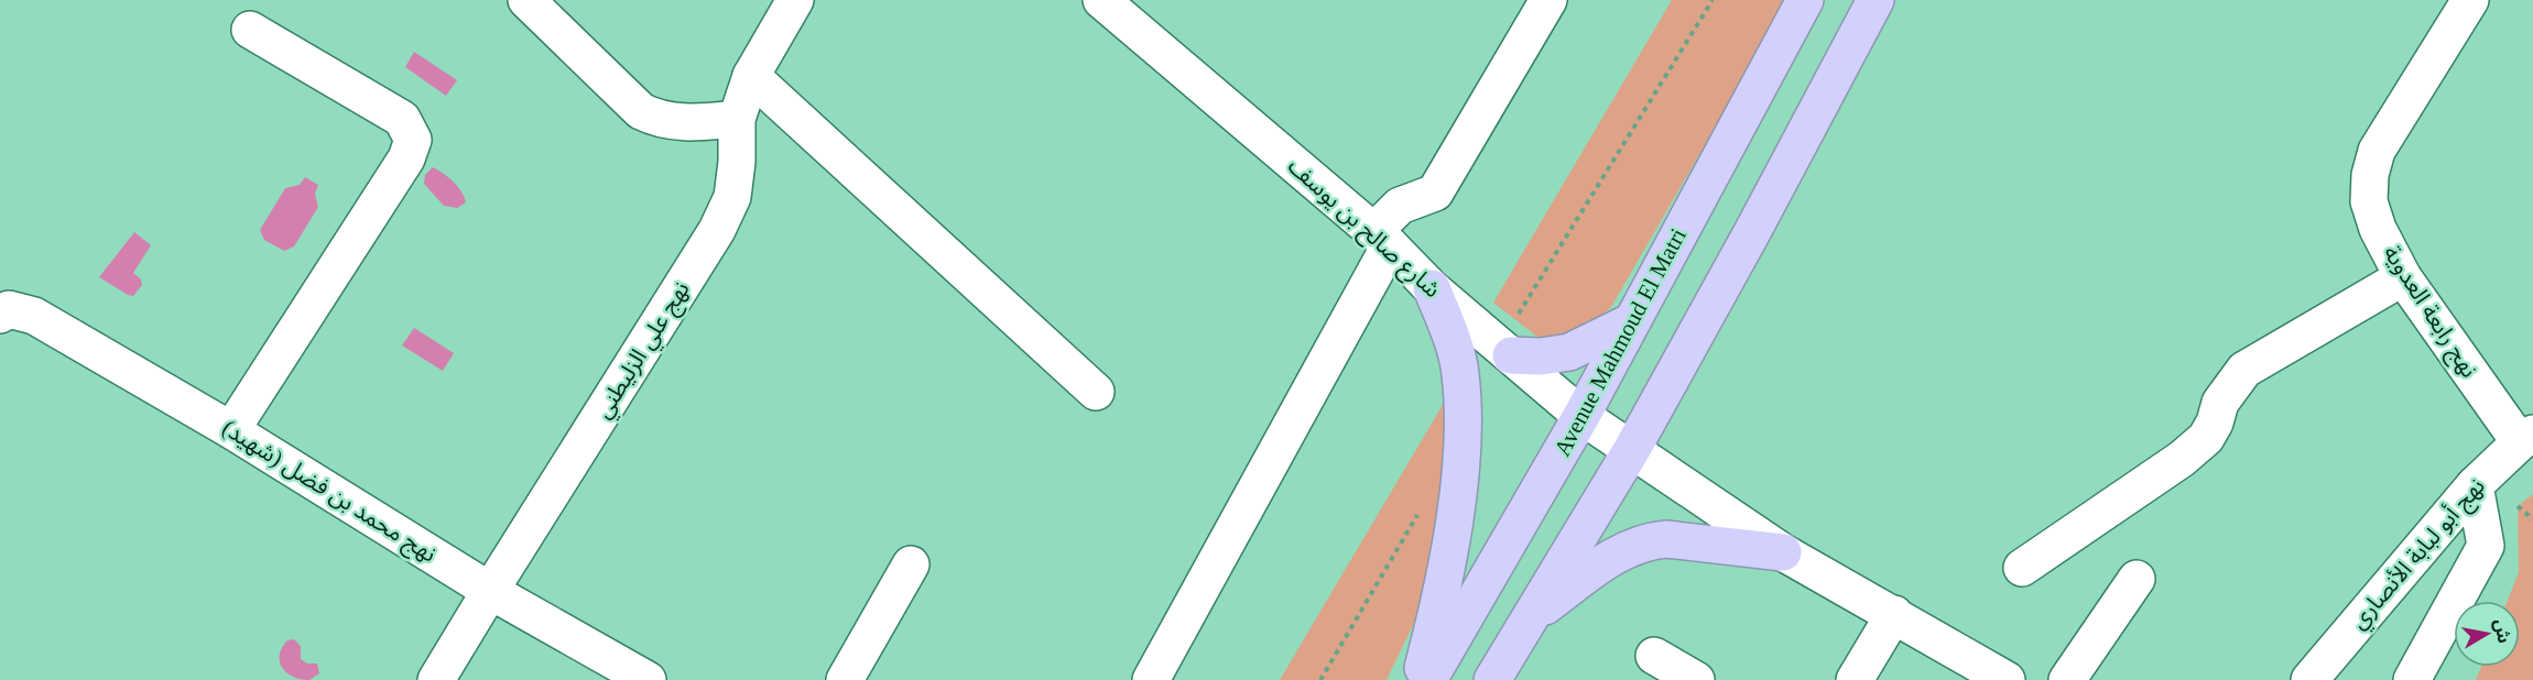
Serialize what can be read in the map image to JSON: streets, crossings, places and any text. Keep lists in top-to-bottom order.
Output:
{
  "streets": {
    "highway": ["Avenue Mahmoud El Matri"],
    "street": [
      "شارع صالح بن يوسف",
      "نهج رابعة العدوية",
      "نهج علي الزليطني",
      "نهج محمد بن فضل (شهيد)",
      "نهج أبو لبابة الأنصاري"
    ]
  },
  "crossings": [
    ["شارع صالح بن يوسف", "Avenue Mahmoud El Matri"],
    ["نهج رابعة العدوية", "نهج أبو لبابة الأنصاري"],
    ["نهج علي الزليطني", "نهج محمد بن فضل (شهيد)"]
  ],
  "north": "right"
}
